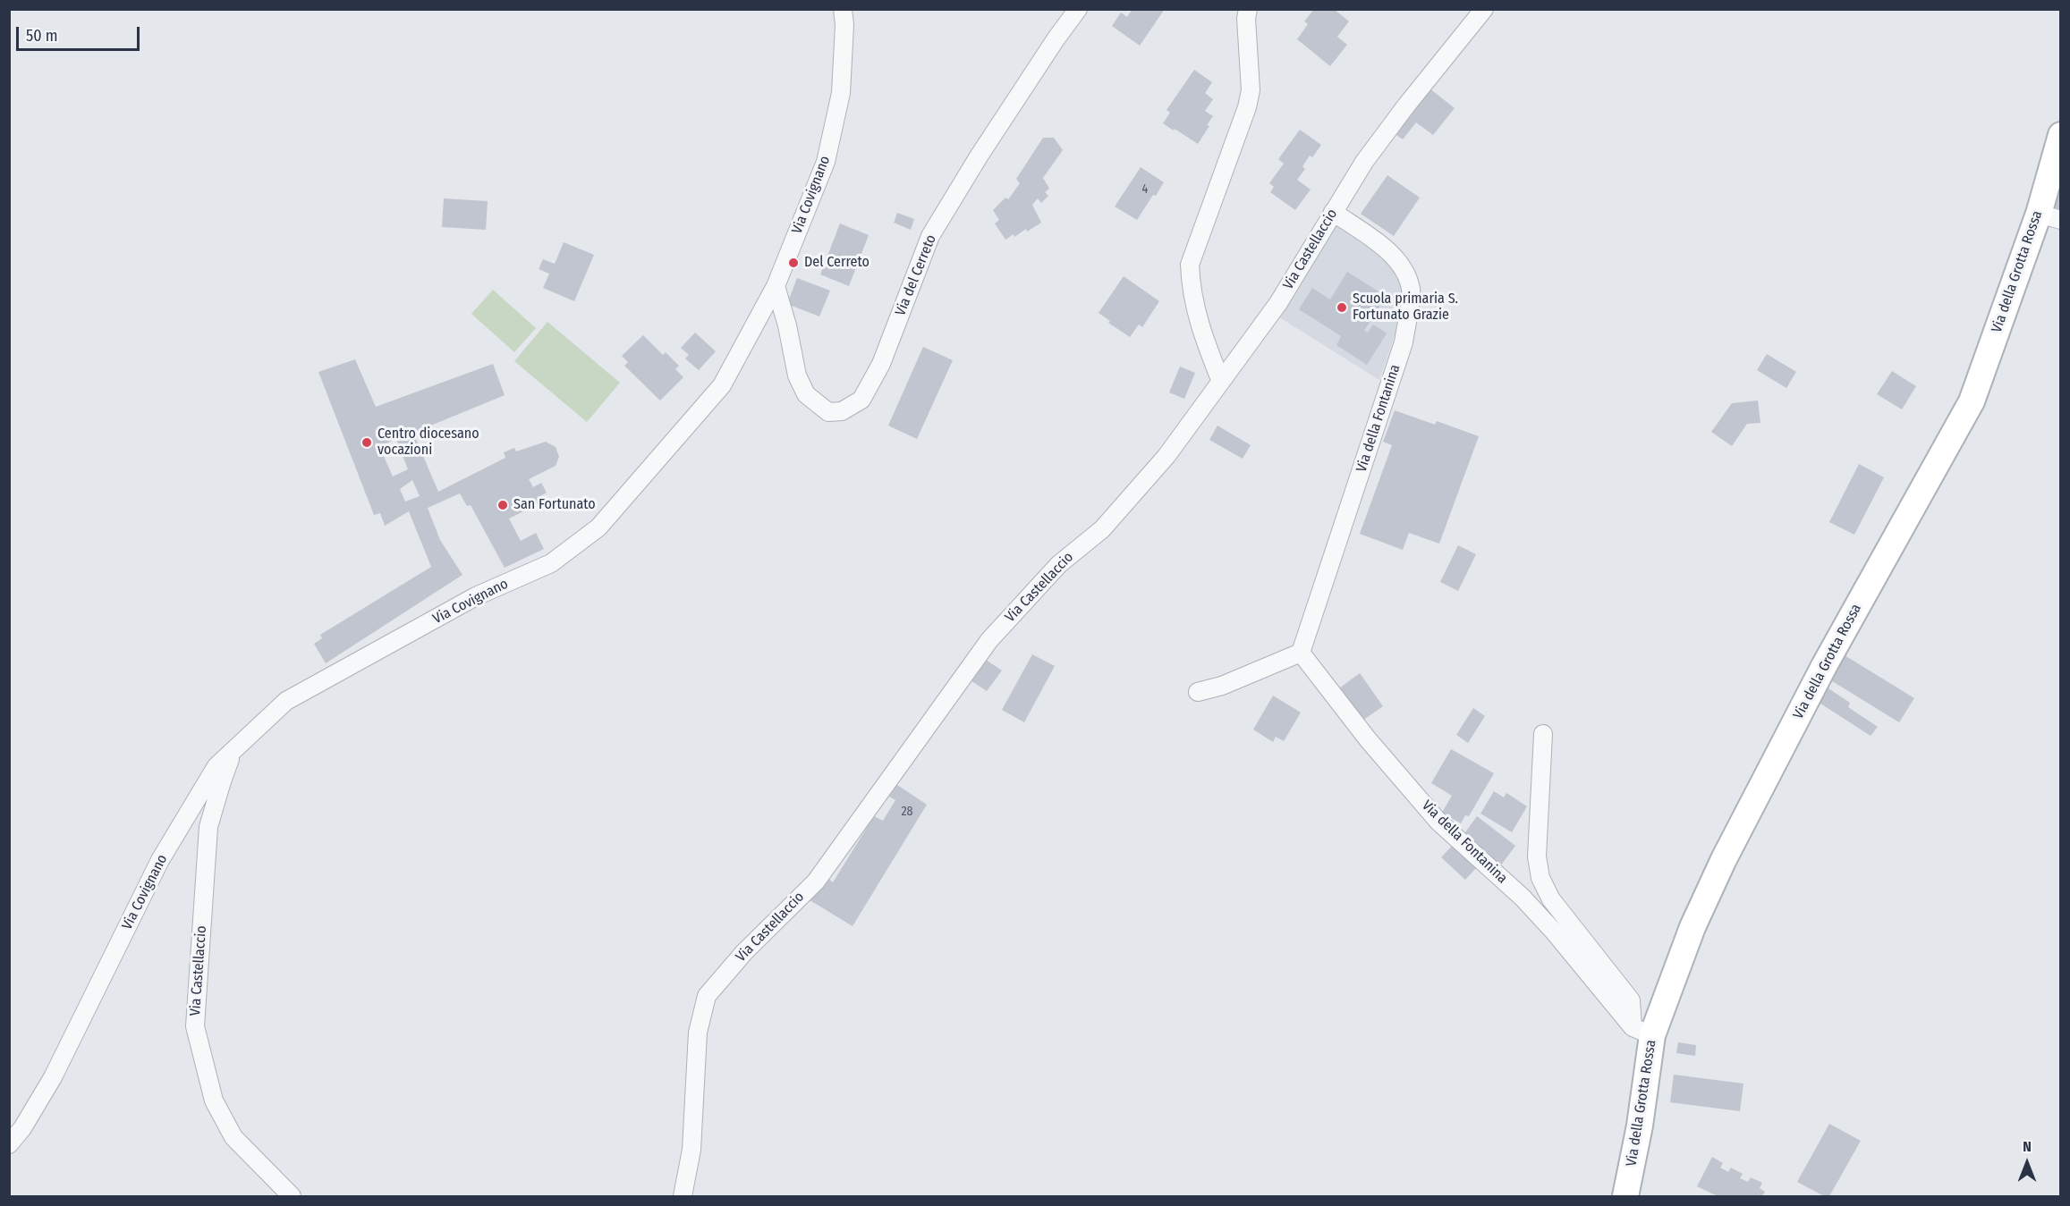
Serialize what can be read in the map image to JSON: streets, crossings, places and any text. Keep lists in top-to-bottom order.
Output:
{
  "streets": {
    "street": [
      "Via Covignano",
      "Via Castellaccio",
      "Via della Grotta Rossa",
      "Via del Cerreto",
      "Via della Fontanina"
    ]
  },
  "crossings": [
    ["Via Covignano", "Via Castellaccio"],
    ["Via Covignano", "Via del Cerreto"],
    ["Via Castellaccio", "Via della Fontanina"],
    ["Via della Grotta Rossa", "Via della Fontanina"]
  ],
  "places": [
    "Del Cerreto",
    "Scuola primaria S. Fortunato Grazie",
    "Centro diocesano vocazioni",
    "San Fortunato"
  ],
  "house_numbers": ["4", "28"],
  "scale_bar": "50 m",
  "north": "top"
}
